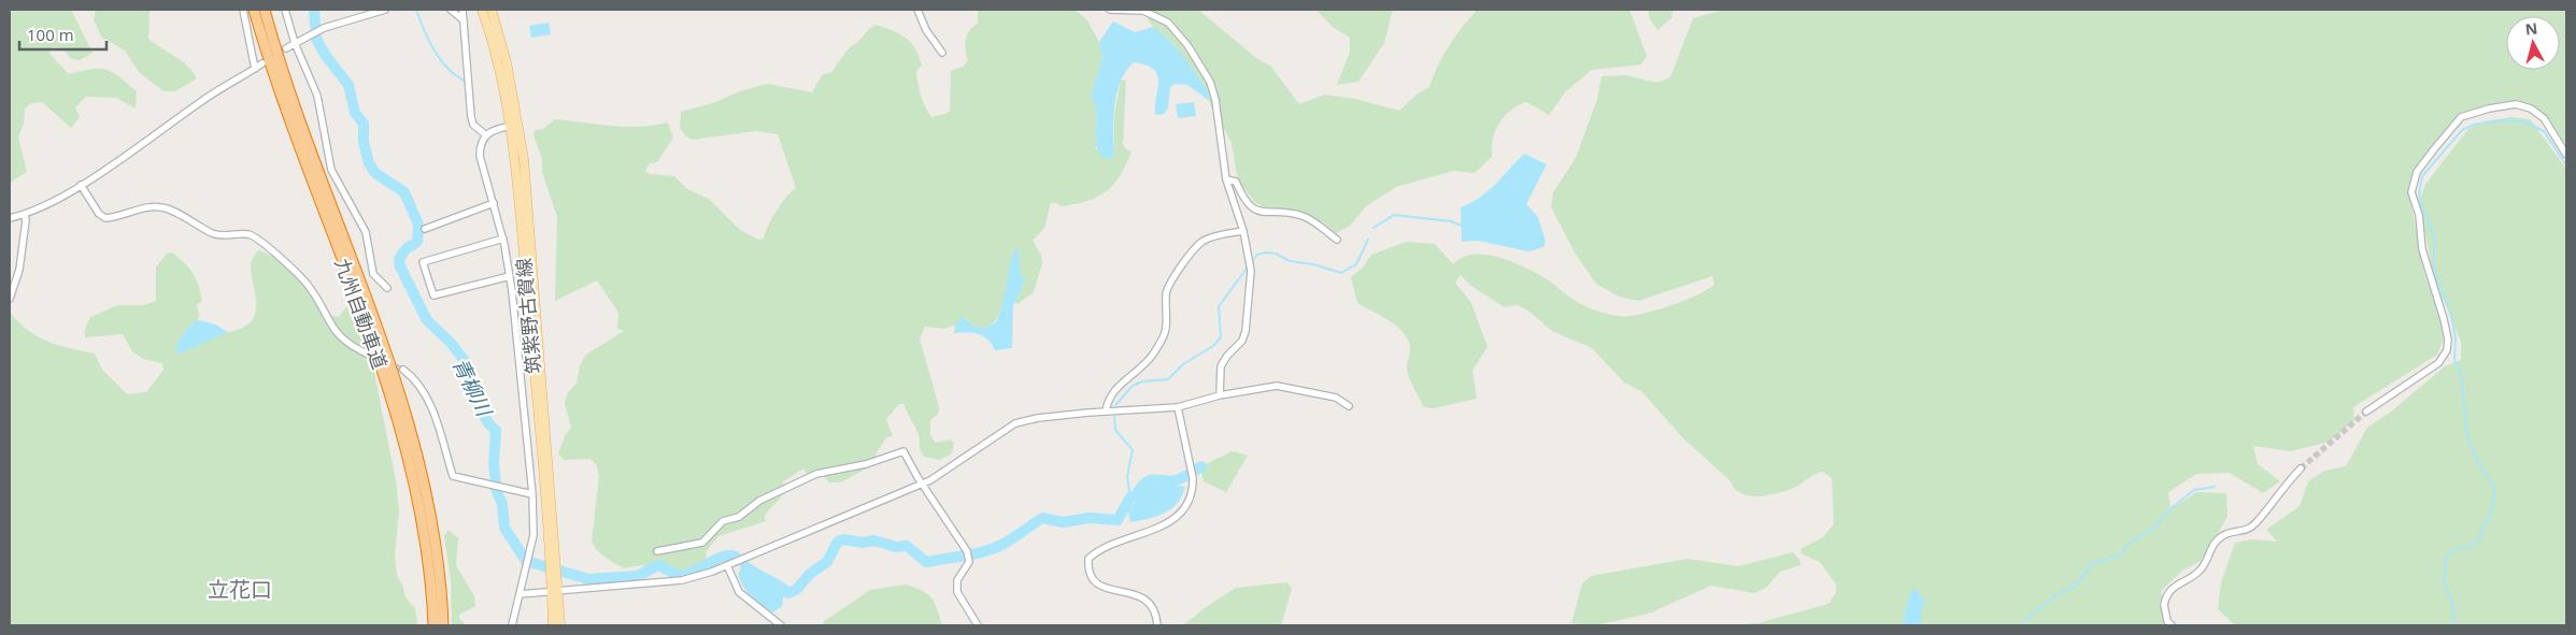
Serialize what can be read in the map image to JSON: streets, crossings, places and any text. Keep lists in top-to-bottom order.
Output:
{
  "streets": {
    "highway": ["九州自動車道"],
    "main road": ["筑紫野古賀線"]
  },
  "districts": ["立花口"],
  "water": ["青柳川"],
  "scale_bar": "100 m",
  "north": "top"
}
